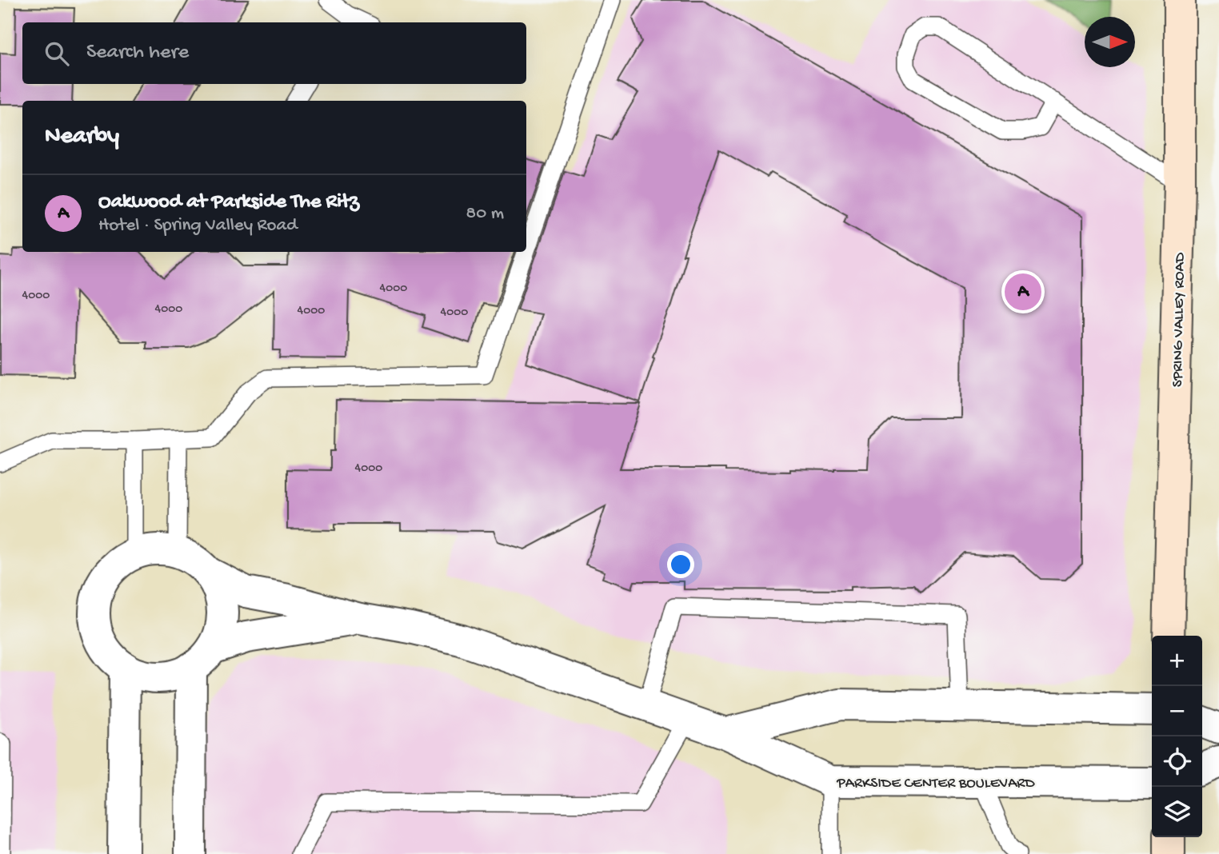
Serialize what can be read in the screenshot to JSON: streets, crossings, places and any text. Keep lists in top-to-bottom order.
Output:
{
  "streets": {
    "main road": ["SPRING VALLEY ROAD"],
    "street": ["PARKSIDE CENTER BOULEVARD"]
  },
  "house_numbers": [
    "4000",
    "4000",
    "4000",
    "4000",
    "4000",
    "4000"
  ],
  "north": "right",
  "page": {
    "search": "Search here",
    "heading": "Nearby",
    "list": [
      {
        "mark": "A",
        "name": "Oakwood at Parkside The Ritz",
        "note": "Hotel · Spring Valley Road",
        "value": "80 m"
      }
    ],
    "pins": "A",
    "map_buttons": ["+", "−"]
  }
}
